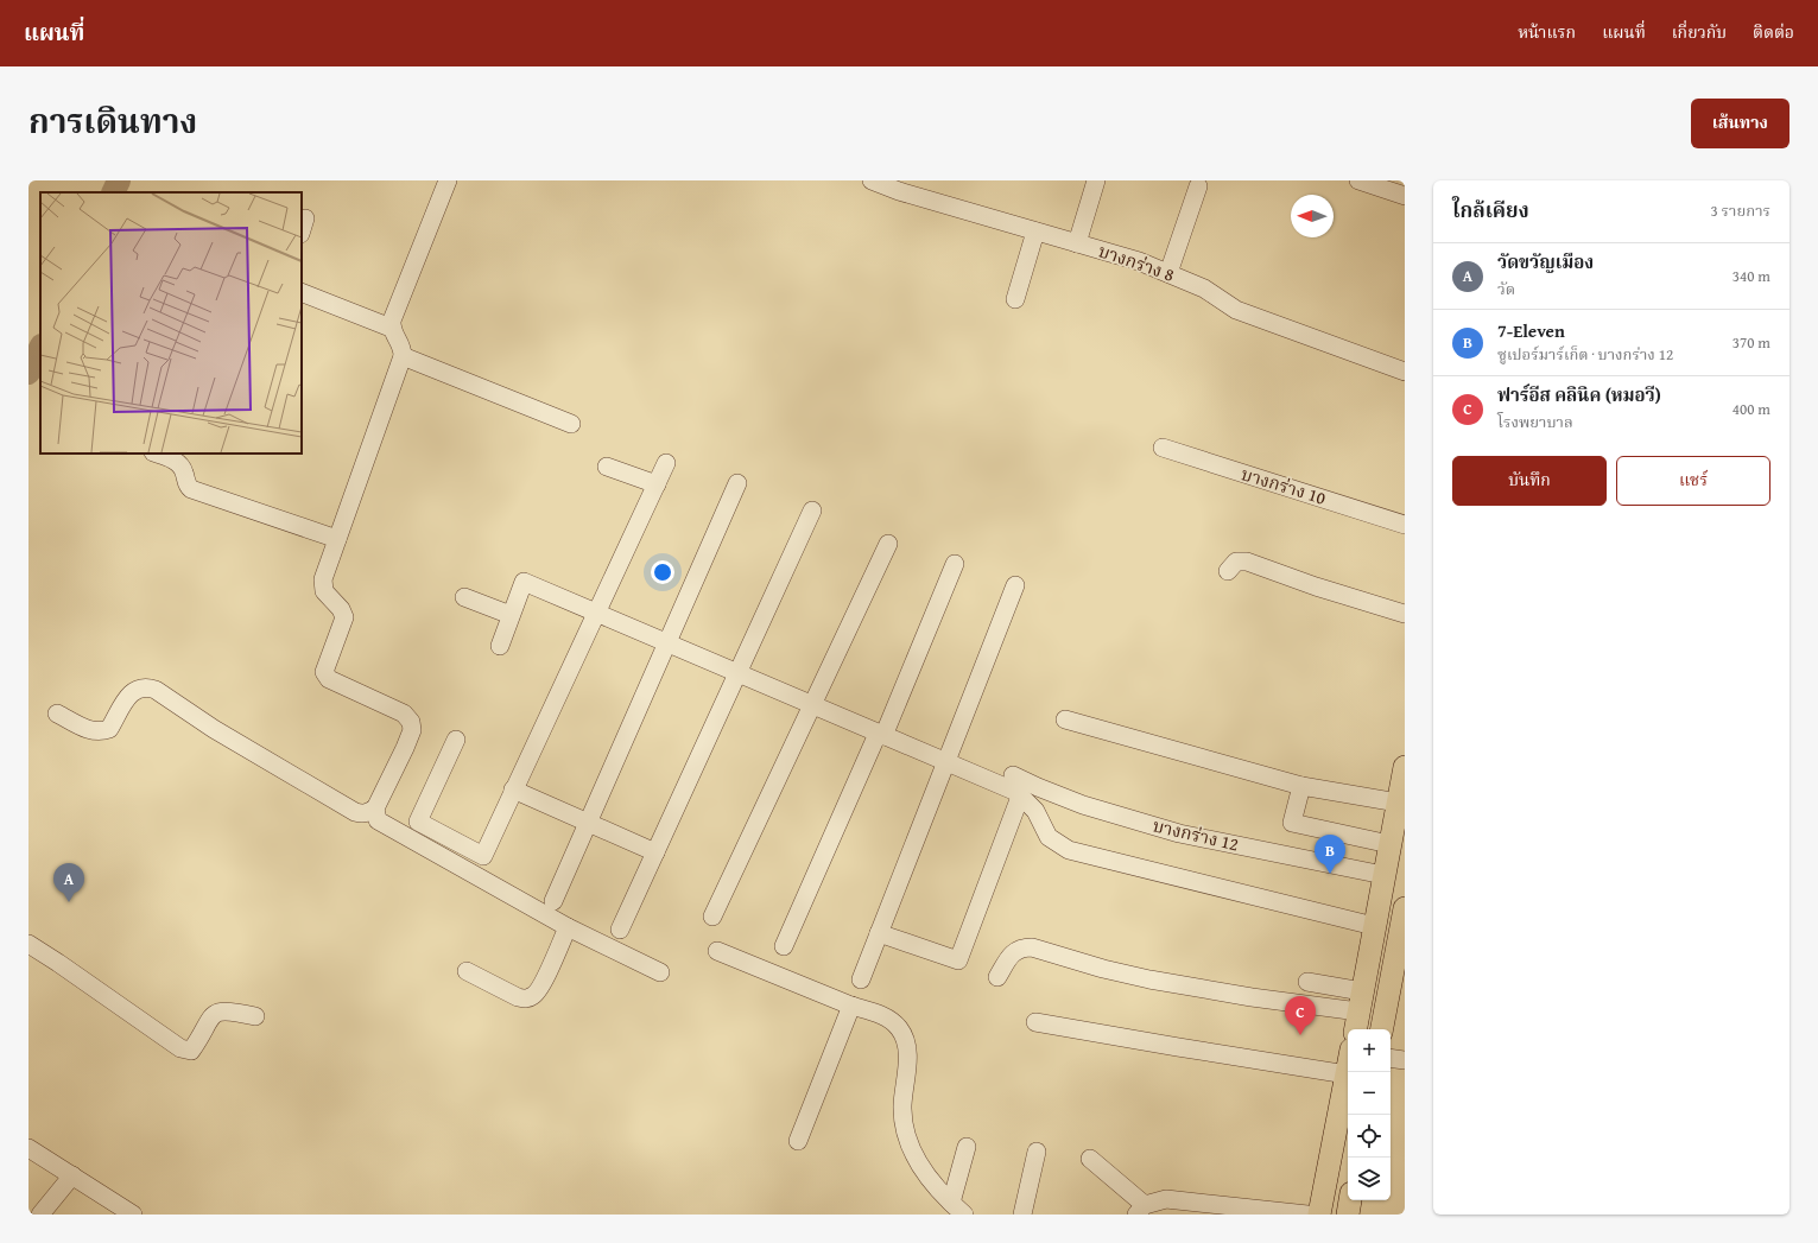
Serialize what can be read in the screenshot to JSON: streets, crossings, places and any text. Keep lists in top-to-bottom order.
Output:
{
  "streets": {
    "street": ["บางกร่าง 8", "บางกร่าง 10", "บางกร่าง 12"]
  },
  "north": "left",
  "page": {
    "header": "แผนที่",
    "nav": [
      "หน้าแรก",
      "แผนที่",
      "เกี่ยวกับ",
      "ติดต่อ"
    ],
    "title": "การเดินทาง",
    "buttons": [
      "เส้นทาง",
      ["บันทึก", "แชร์"]
    ],
    "heading": ["ใกล้เคียง", "3 รายการ"],
    "list": [
      {
        "mark": "A",
        "name": "วัดขวัญเมือง",
        "note": "วัด",
        "value": "340 m"
      },
      {
        "mark": "B",
        "name": "7-Eleven",
        "note": "ซูเปอร์มาร์เก็ต · บางกร่าง 12",
        "value": "370 m"
      },
      {
        "mark": "C",
        "name": "ฟาร์อีส คลินิค (หมอวี)",
        "note": "โรงพยาบาล",
        "value": "400 m"
      }
    ],
    "pins": ["B", "A", "C"],
    "map_buttons": ["+", "−"]
  }
}
